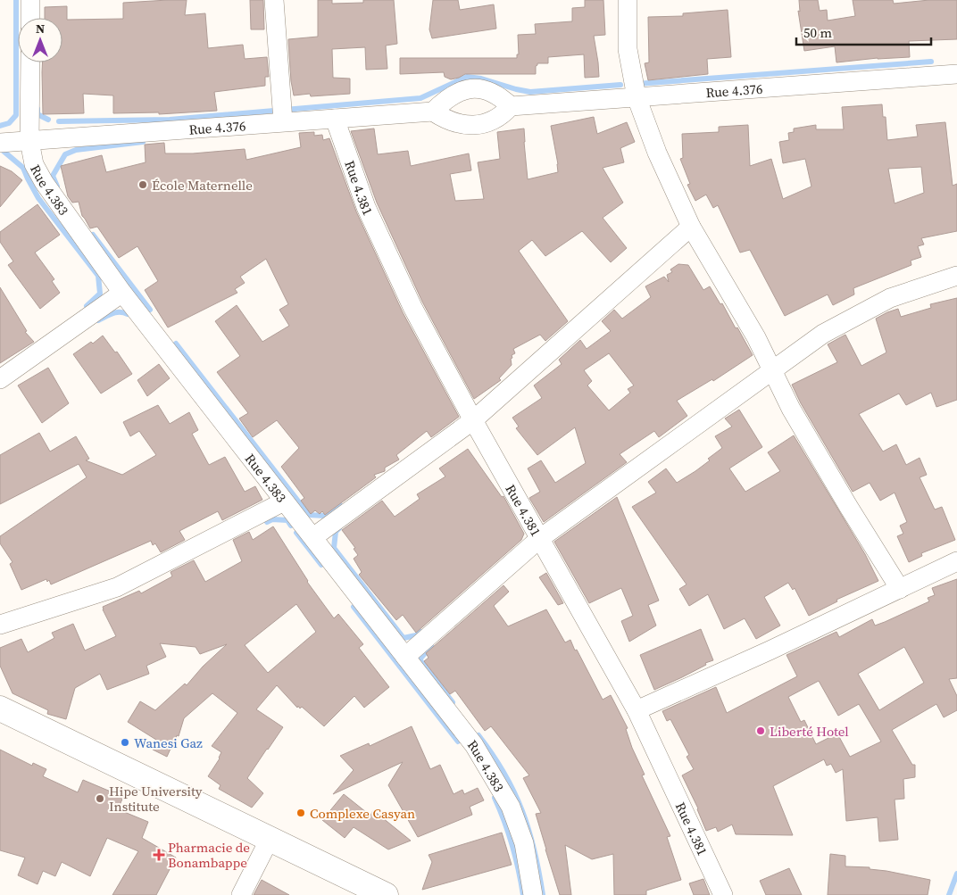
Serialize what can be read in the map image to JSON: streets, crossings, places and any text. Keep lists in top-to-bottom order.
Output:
{
  "streets": {
    "street": ["Rue 4.376", "Rue 4.381", "Rue 4.383"]
  },
  "crossings": [
    ["Rue 4.376", "Rue 4.381"],
    ["Rue 4.376", "Rue 4.383"]
  ],
  "places": {
    "other": [
      "École Maternelle",
      "Liberté Hotel",
      "Wanesi Gaz",
      "Hipe University Institute",
      "Complexe Casyan"
    ],
    "health": ["Pharmacie de Bonambappe"]
  },
  "scale_bar": "50 m",
  "north": "top"
}
